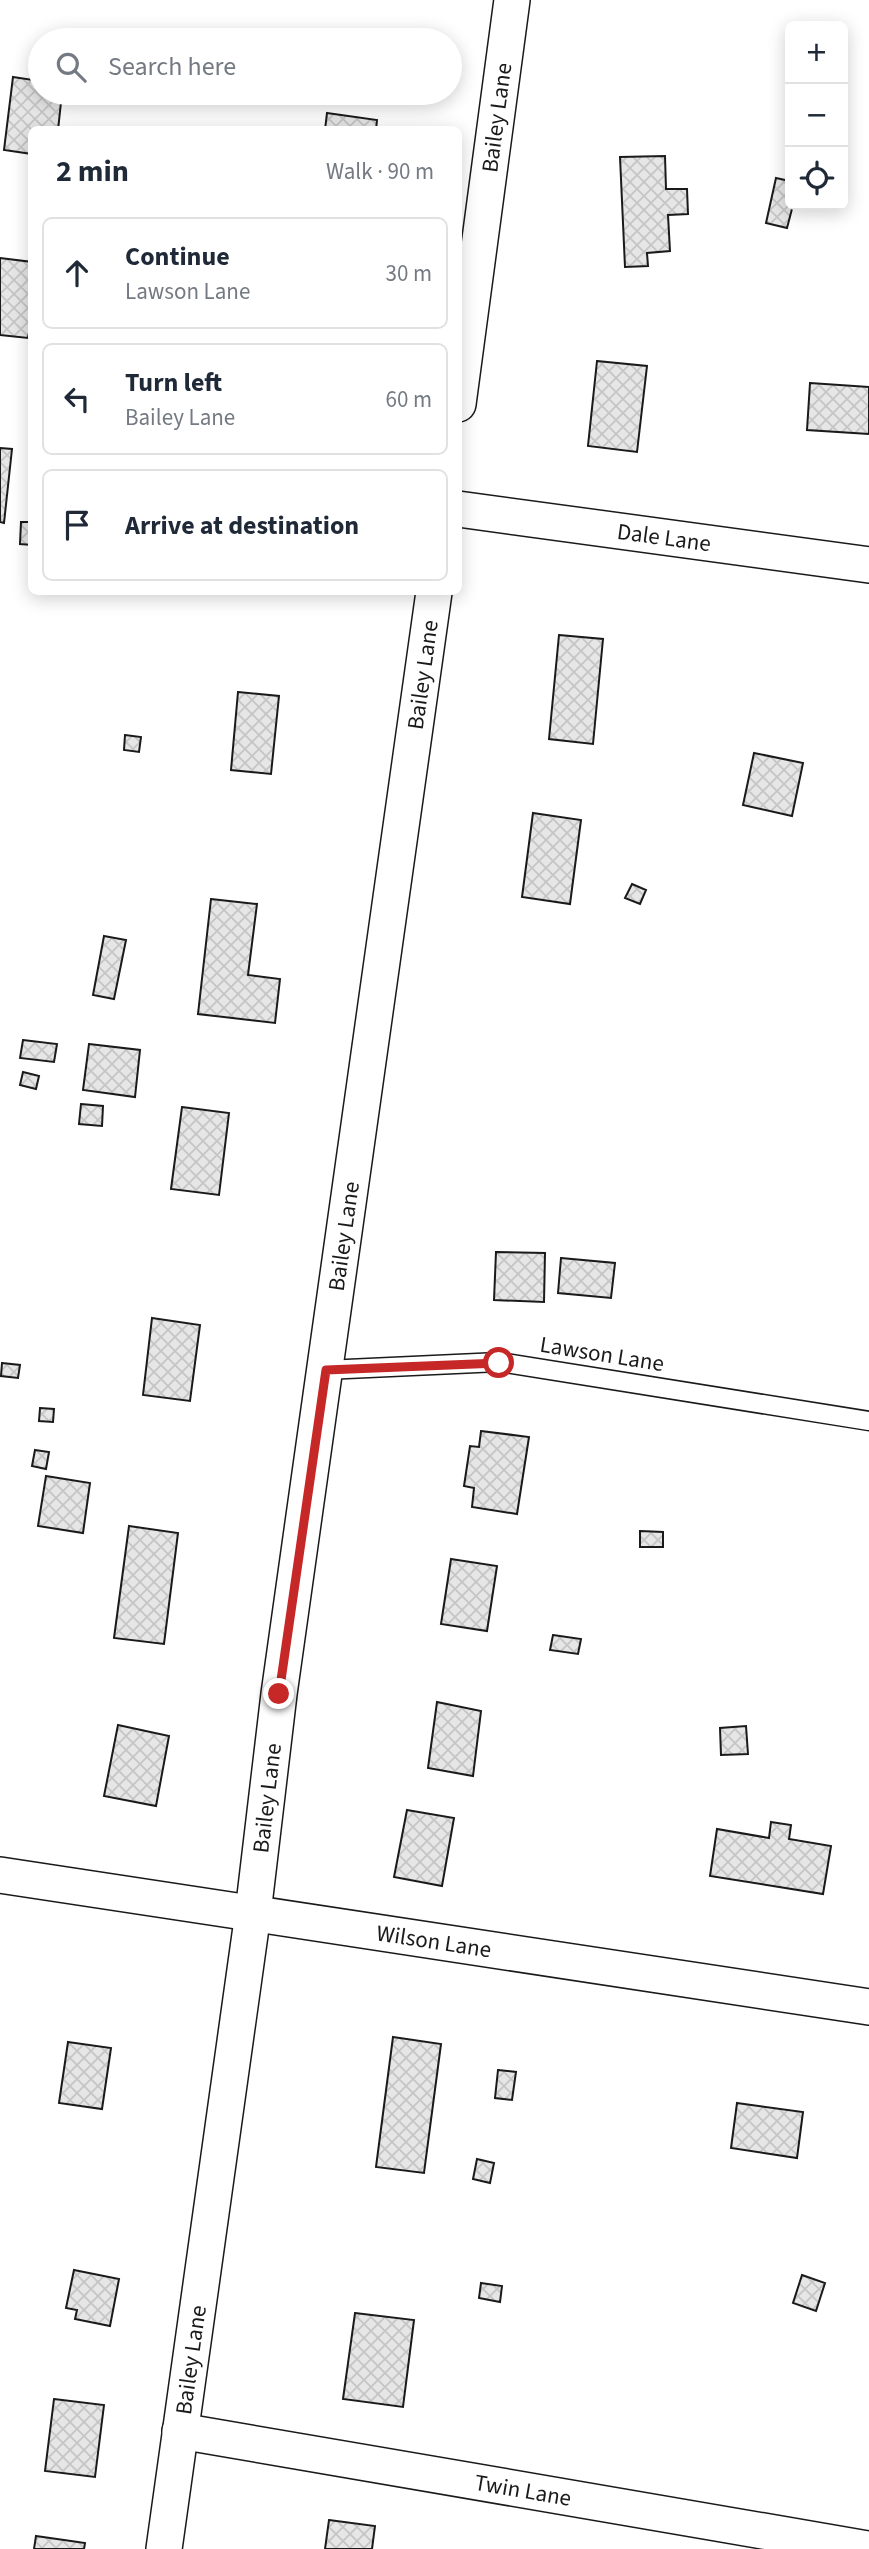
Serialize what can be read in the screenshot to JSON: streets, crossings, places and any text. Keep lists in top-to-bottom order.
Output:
{
  "streets": {
    "street": [
      "Bailey Lane",
      "Dale Lane",
      "Wilson Lane",
      "Twin Lane"
    ],
    "lane": ["Lawson Lane"]
  },
  "crossings": [
    ["Bailey Lane", "Lawson Lane"],
    ["Bailey Lane", "Wilson Lane"],
    ["Bailey Lane", "Twin Lane"]
  ],
  "page": {
    "map_buttons": ["+", "−"],
    "search": "Search here",
    "heading": ["2 min", "Walk · 90 m"],
    "list": [
      ["Continue", "Lawson Lane", "30 m"],
      ["Turn left", "Bailey Lane", "60 m"],
      "Arrive at destination"
    ]
  }
}
